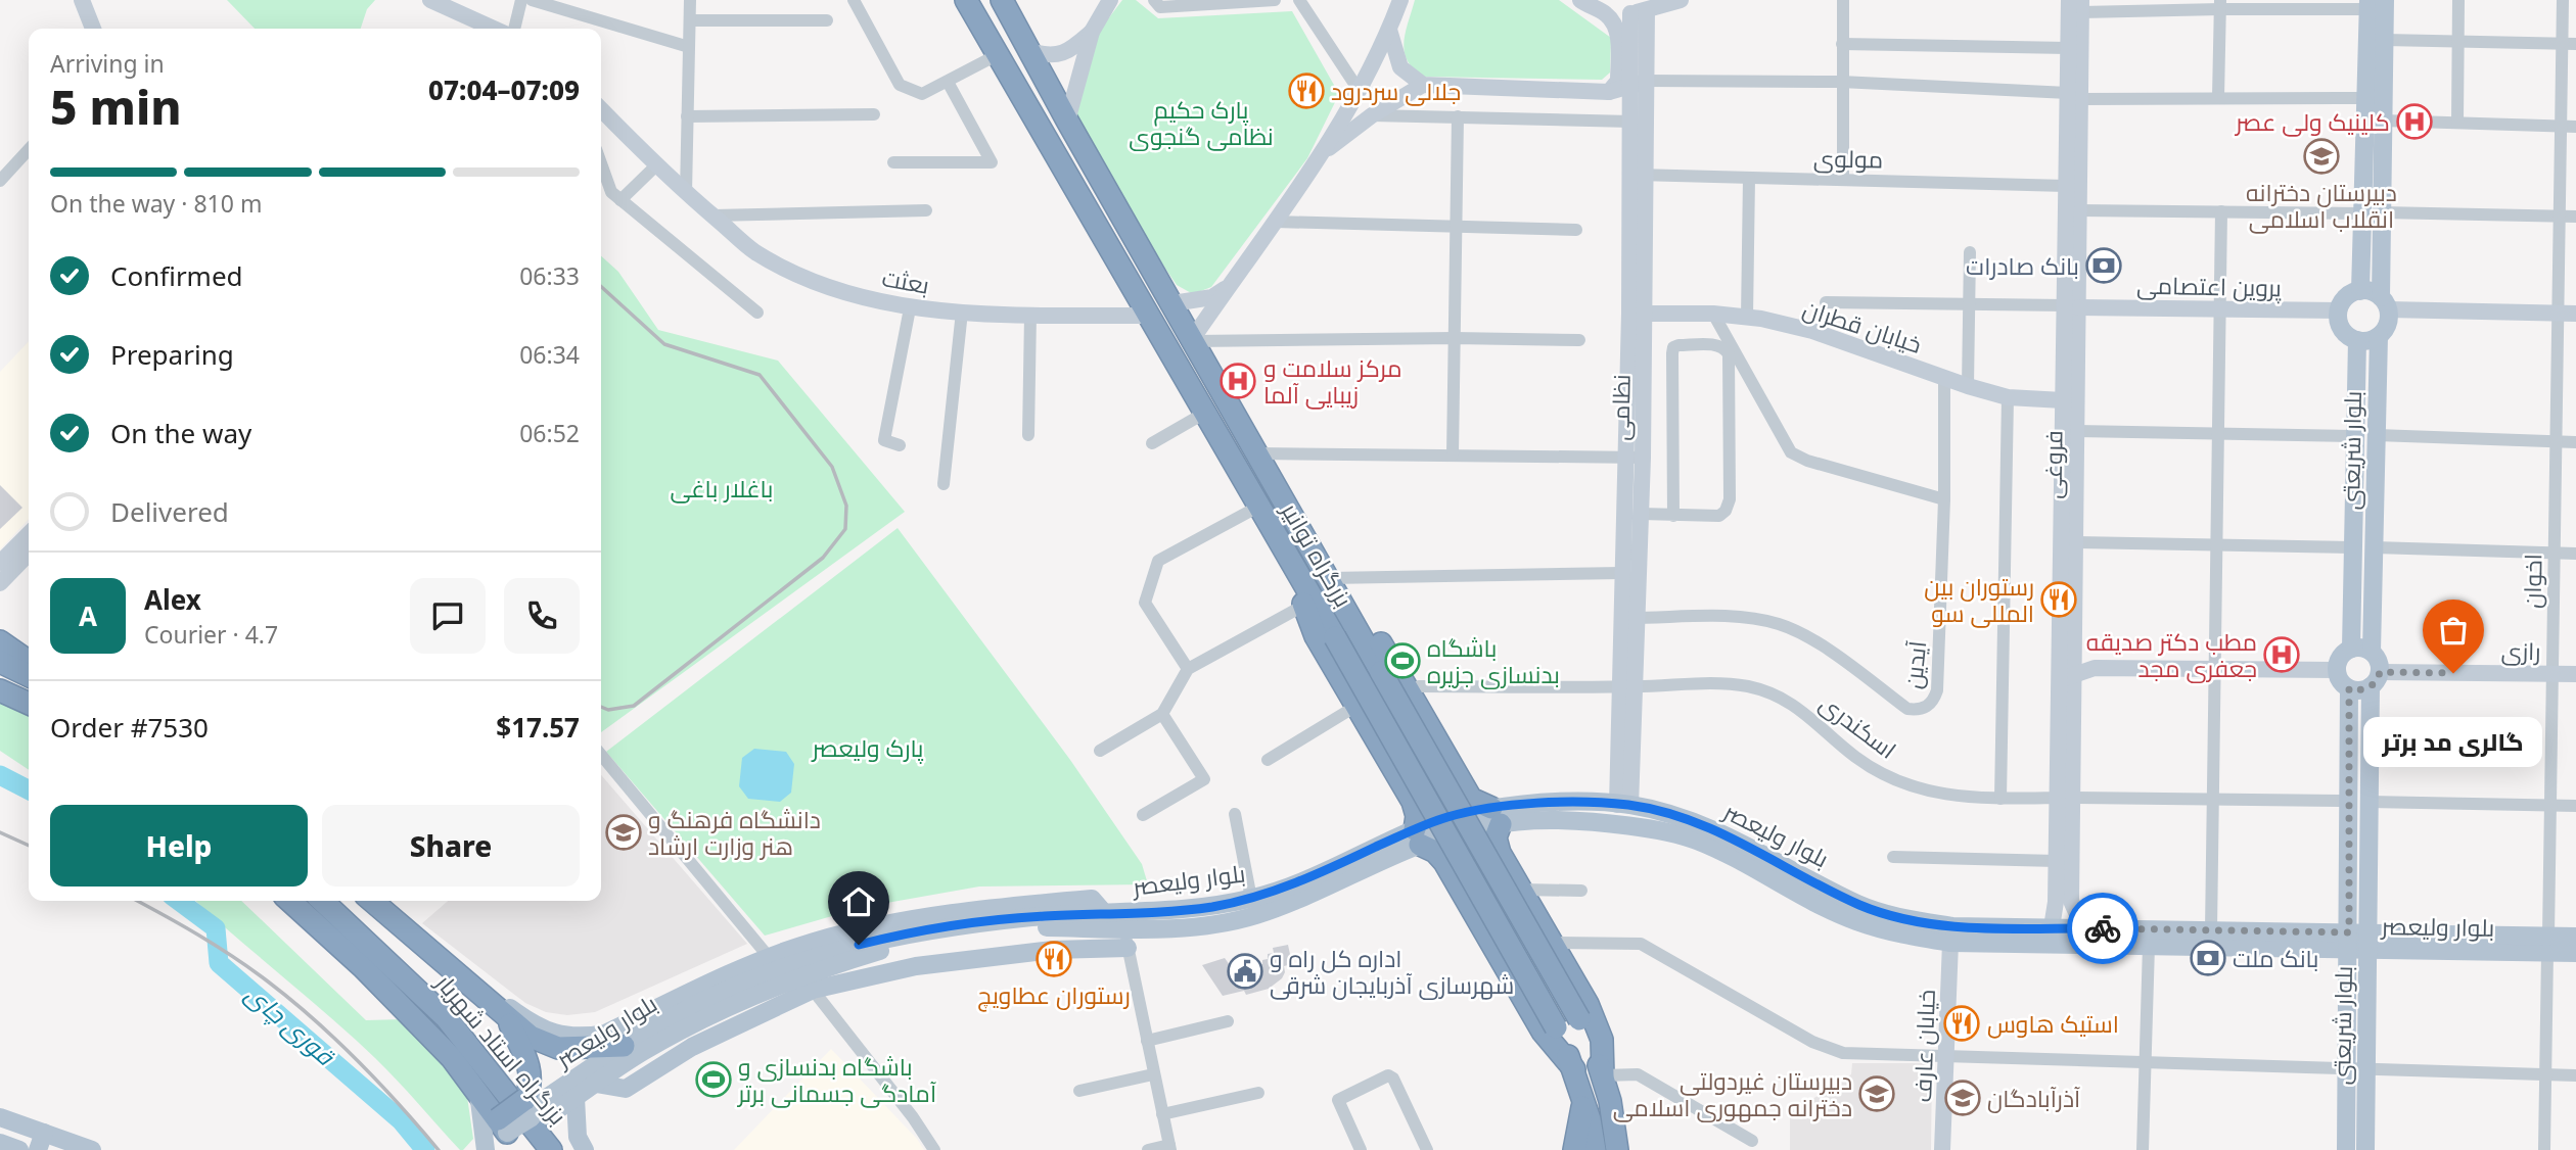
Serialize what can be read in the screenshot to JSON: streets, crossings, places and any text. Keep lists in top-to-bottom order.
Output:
{
  "streets": {
    "highway": ["بزرگراه توانیر", "بزرگراه استاد شهریار"],
    "main road": [
      "بعثت",
      "پروین اعتصامى",
      "خیابان قطران",
      "نظامی",
      "بلوار شریعتى",
      "فروغى",
      "رازی",
      "بلوار ولیعصر",
      "خیابان عارف"
    ],
    "street": [
      "مولوی",
      "اخوان",
      "آیدین",
      "اسکندری"
    ]
  },
  "crossings": [
    ["مولوی", "نظامی"],
    ["مولوی", "فروغى"],
    ["بعثت", "بزرگراه توانیر"],
    ["پروین اعتصامى", "بلوار شریعتى"],
    ["پروین اعتصامى", "فروغى"],
    ["خیابان قطران", "نظامی"],
    ["خیابان قطران", "فروغى"],
    ["خیابان قطران", "آیدین"],
    ["نظامی", "آیدین"],
    ["نظامی", "اسکندری"],
    ["نظامی", "بلوار ولیعصر"],
    ["بلوار شریعتى", "رازی"],
    ["بلوار شریعتى", "اسکندری"],
    ["بلوار شریعتى", "بلوار ولیعصر"],
    ["فروغى", "اسکندری"],
    ["فروغى", "بلوار ولیعصر"],
    ["اخوان", "رازی"],
    ["اخوان", "بلوار ولیعصر"],
    ["بلوار ولیعصر", "خیابان عارف"]
  ],
  "water": ["قوری چای"],
  "parks": ["پارک حکیم نظامی گنجوی", "باغلار باغی", "پارک ولیعصر"],
  "places": {
    "restaurant": [
      "جلالی سردرود",
      "رستوران بین المللی سو",
      "رستوران عطاویچ",
      "استیک هاوس"
    ],
    "hospital": ["کلینیک ولی عصر", "مرکز سلامت و زیبایی آلما", "مطب دکتر صدیقه جعفری مجد"],
    "school or university": [
      "دبیرستان دخترانه انقلاب اسلامی",
      "دانشگاه فرهنگ و هنر وزارت ارشاد",
      "دبیرستان غیردولتی دخترانه جمهوری اسلامی",
      "آذرآبادگان"
    ],
    "bank": ["بانک صادرات", "بانک ملت"],
    "sports": ["باشگاه بدنسازی جزیره", "باشگاه بدنسازی و آمادگی جسمانی برتر"],
    "other": ["گالری مد برتر"],
    "public building": ["اداره کل راه و شهرسازی آذربایجان شرقی"]
  },
  "page": {
    "heading": ["5 min", "Arriving in", "07:04–07:09"],
    "panel": [
      "Alex",
      "Courier · 4.7",
      "Order #7530",
      "$17.57"
    ],
    "bar": "On the way · 810 m",
    "list": [
      ["Confirmed", "06:33"],
      ["Preparing", "06:34"],
      ["On the way", "06:52"],
      "Delivered"
    ],
    "round": "A",
    "bubble": "گالری مد برتر",
    "buttons": ["Help", "Share"]
  }
}
